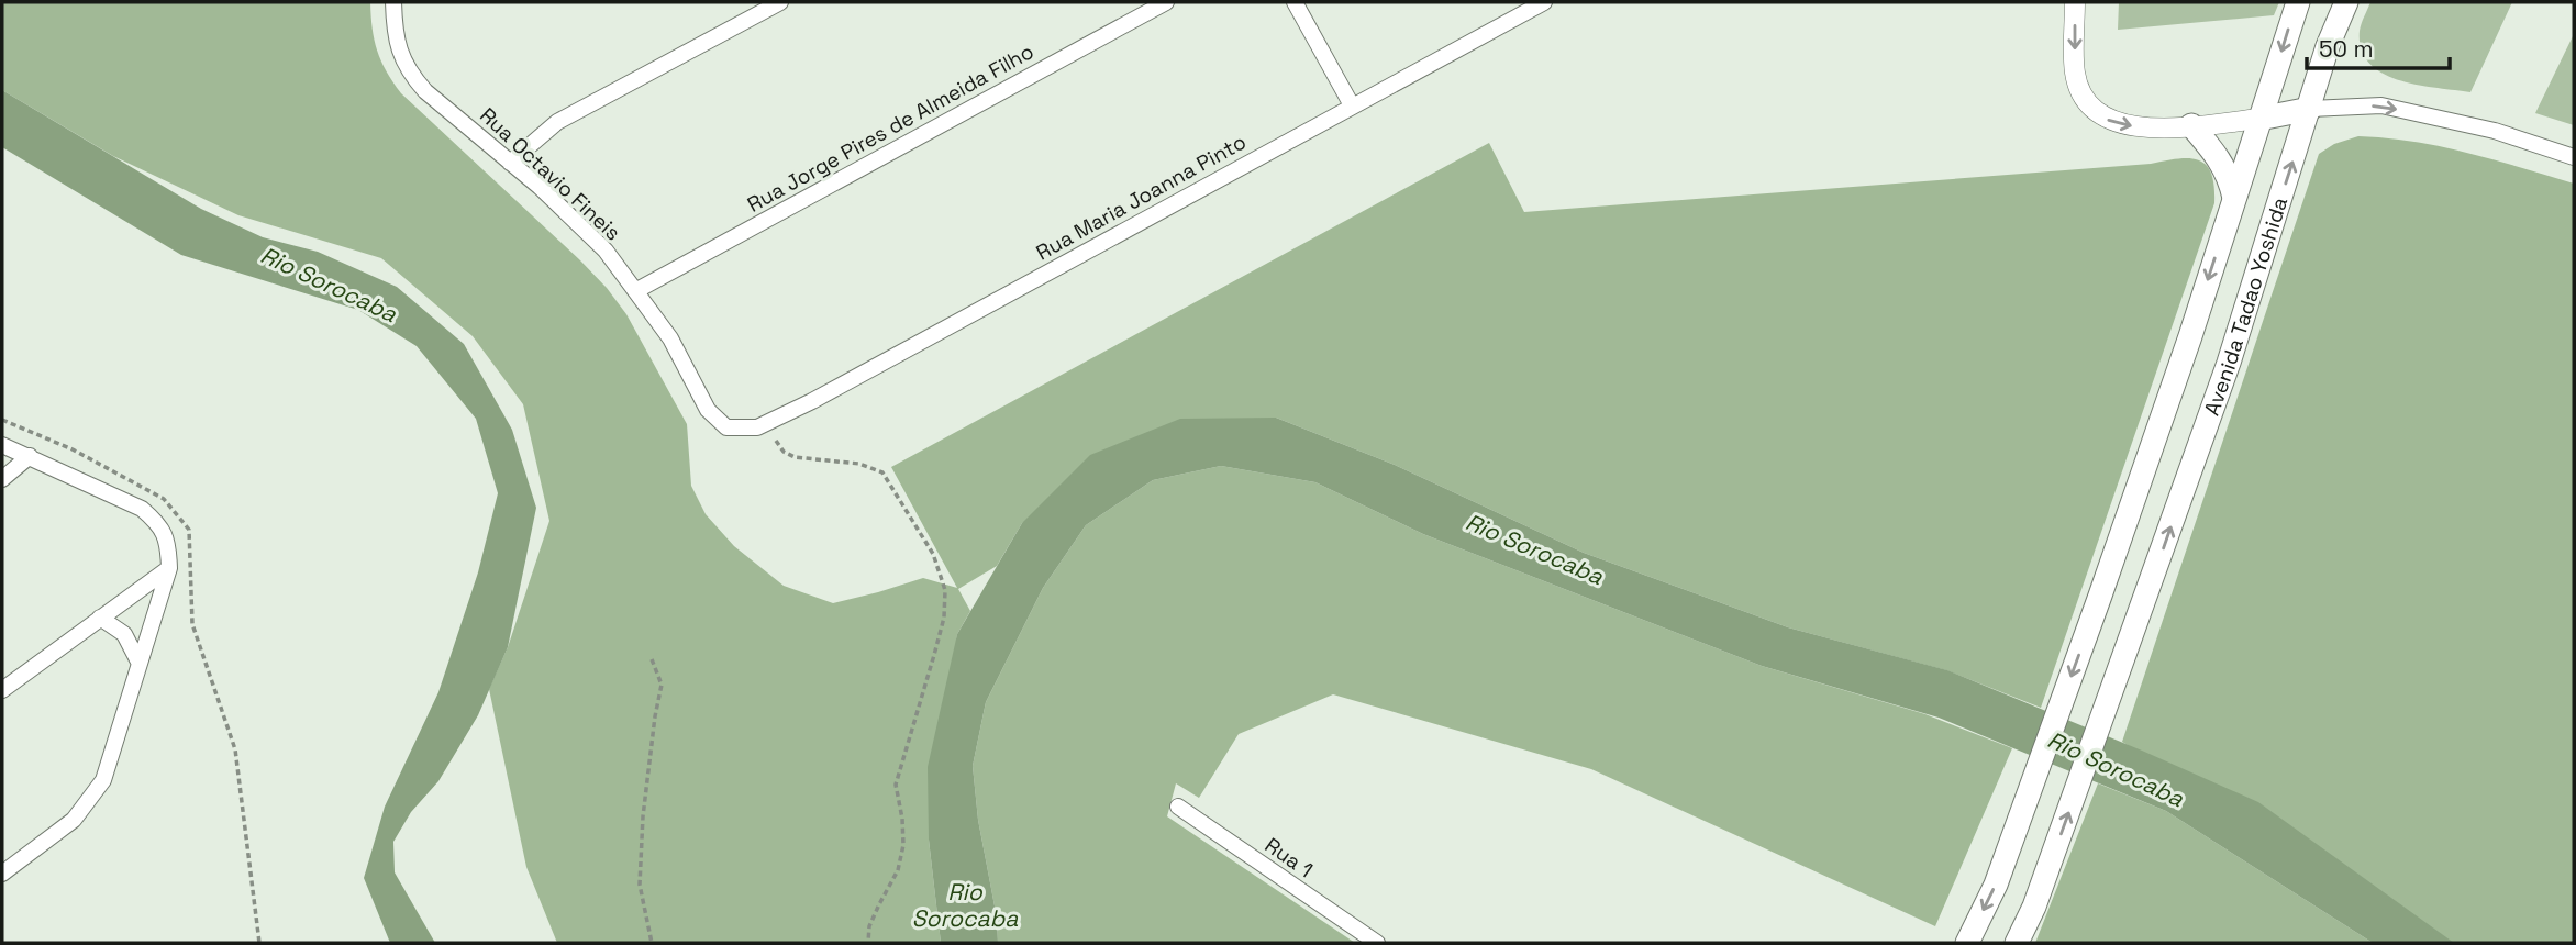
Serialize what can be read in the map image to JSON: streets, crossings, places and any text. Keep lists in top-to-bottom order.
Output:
{
  "streets": {
    "main road": ["Avenida Tadao Yoshida"],
    "street": [
      "Rua Jorge Pires de Almeida Filho",
      "Rua Octavio Fineis",
      "Rua Maria Joanna Pinto",
      "Rua 1"
    ]
  },
  "crossings": [
    ["Rua Jorge Pires de Almeida Filho", "Rua Octavio Fineis"],
    ["Rua Octavio Fineis", "Rua Maria Joanna Pinto"]
  ],
  "water": ["Rio Sorocaba"],
  "scale_bar": "50 m"
}
